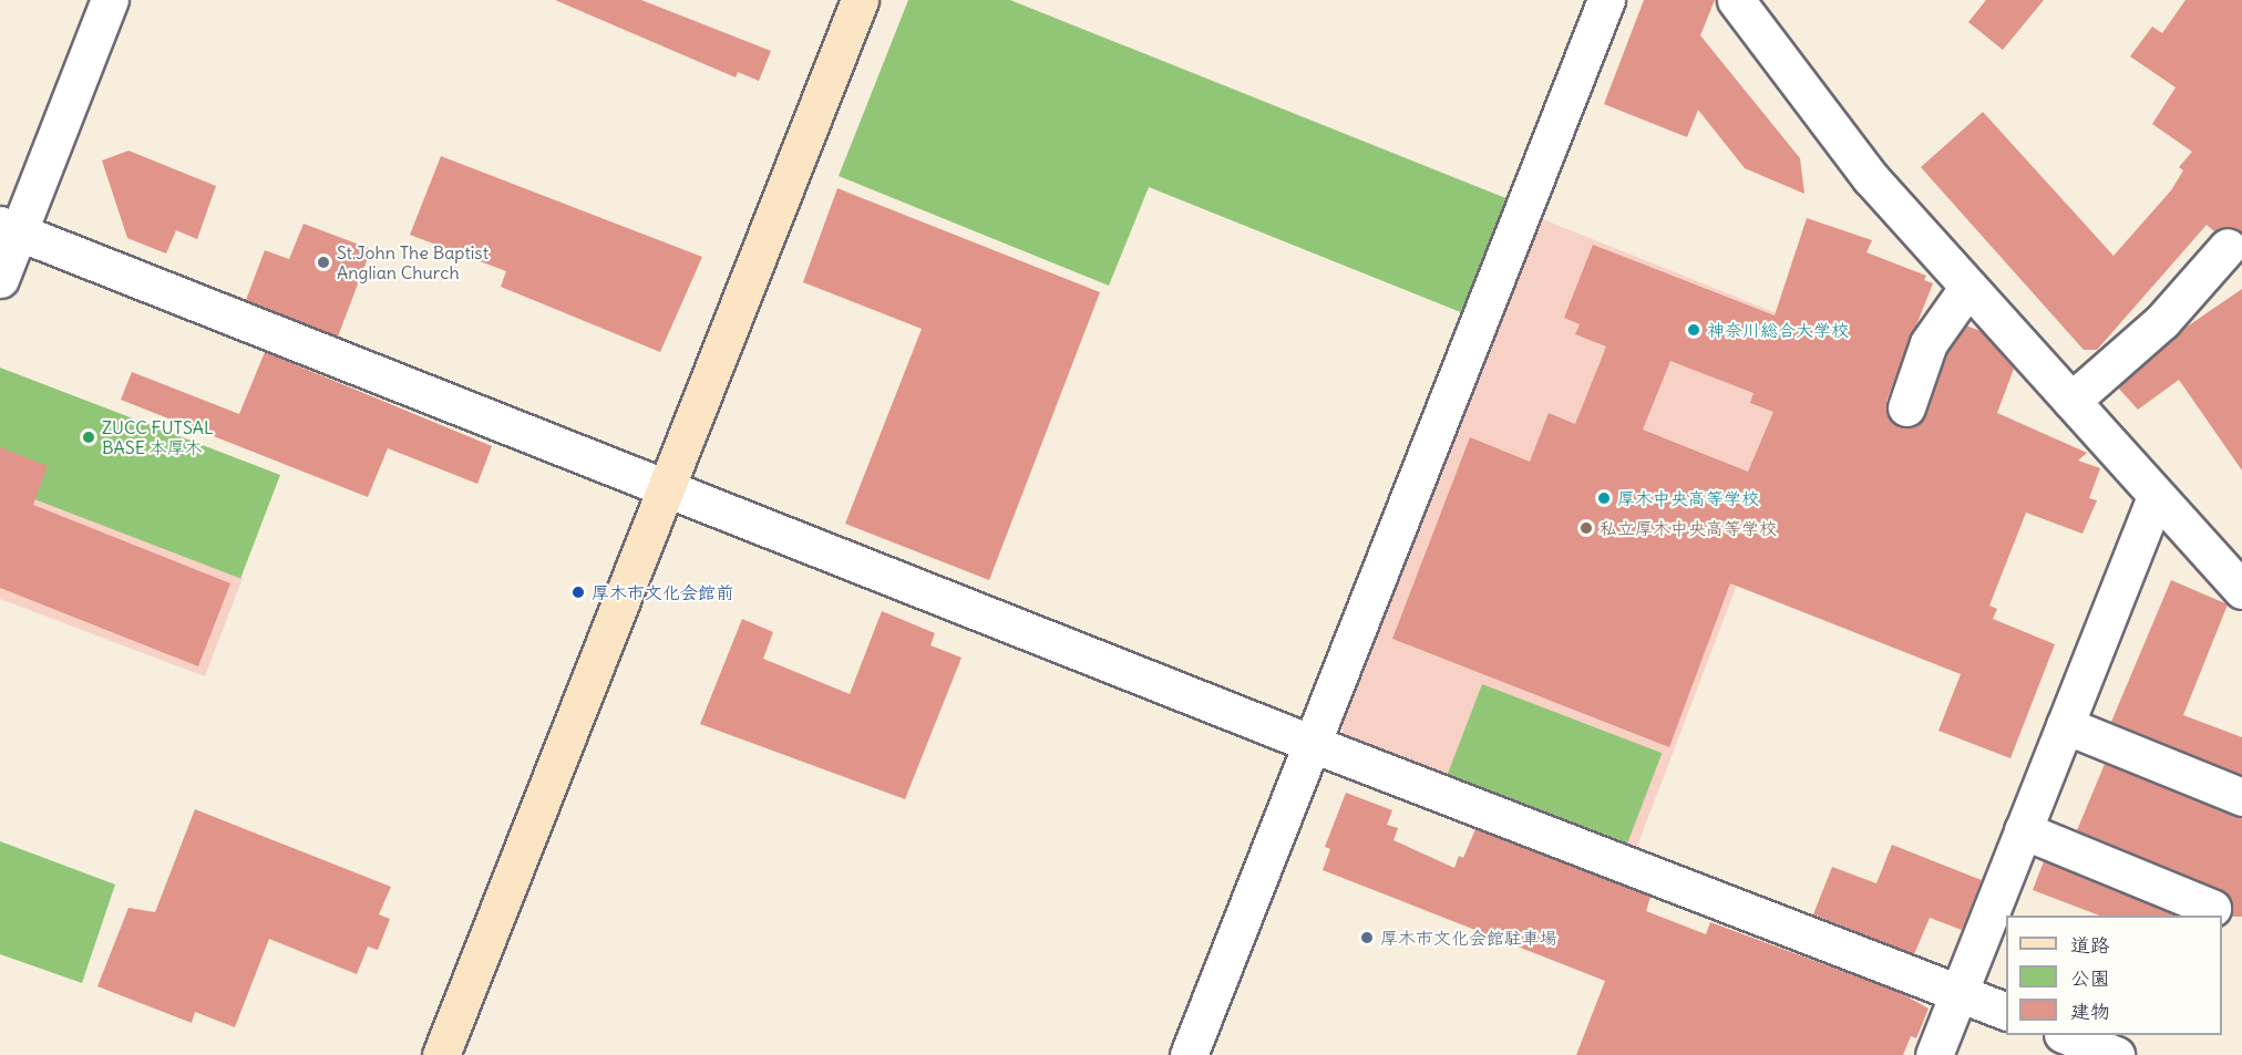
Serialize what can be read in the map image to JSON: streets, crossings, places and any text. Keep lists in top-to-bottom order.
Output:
{
  "places": [
    "St.John The Baptist Anglian Church",
    "神奈川総合大学校",
    "ZUCC FUTSAL BASE 本厚木",
    "厚木中央高等学校",
    "私立厚木中央高等学校",
    "厚木市文化会館前",
    "厚木市文化会館駐車場"
  ],
  "legend": ["道路", "公園", "建物"]
}
